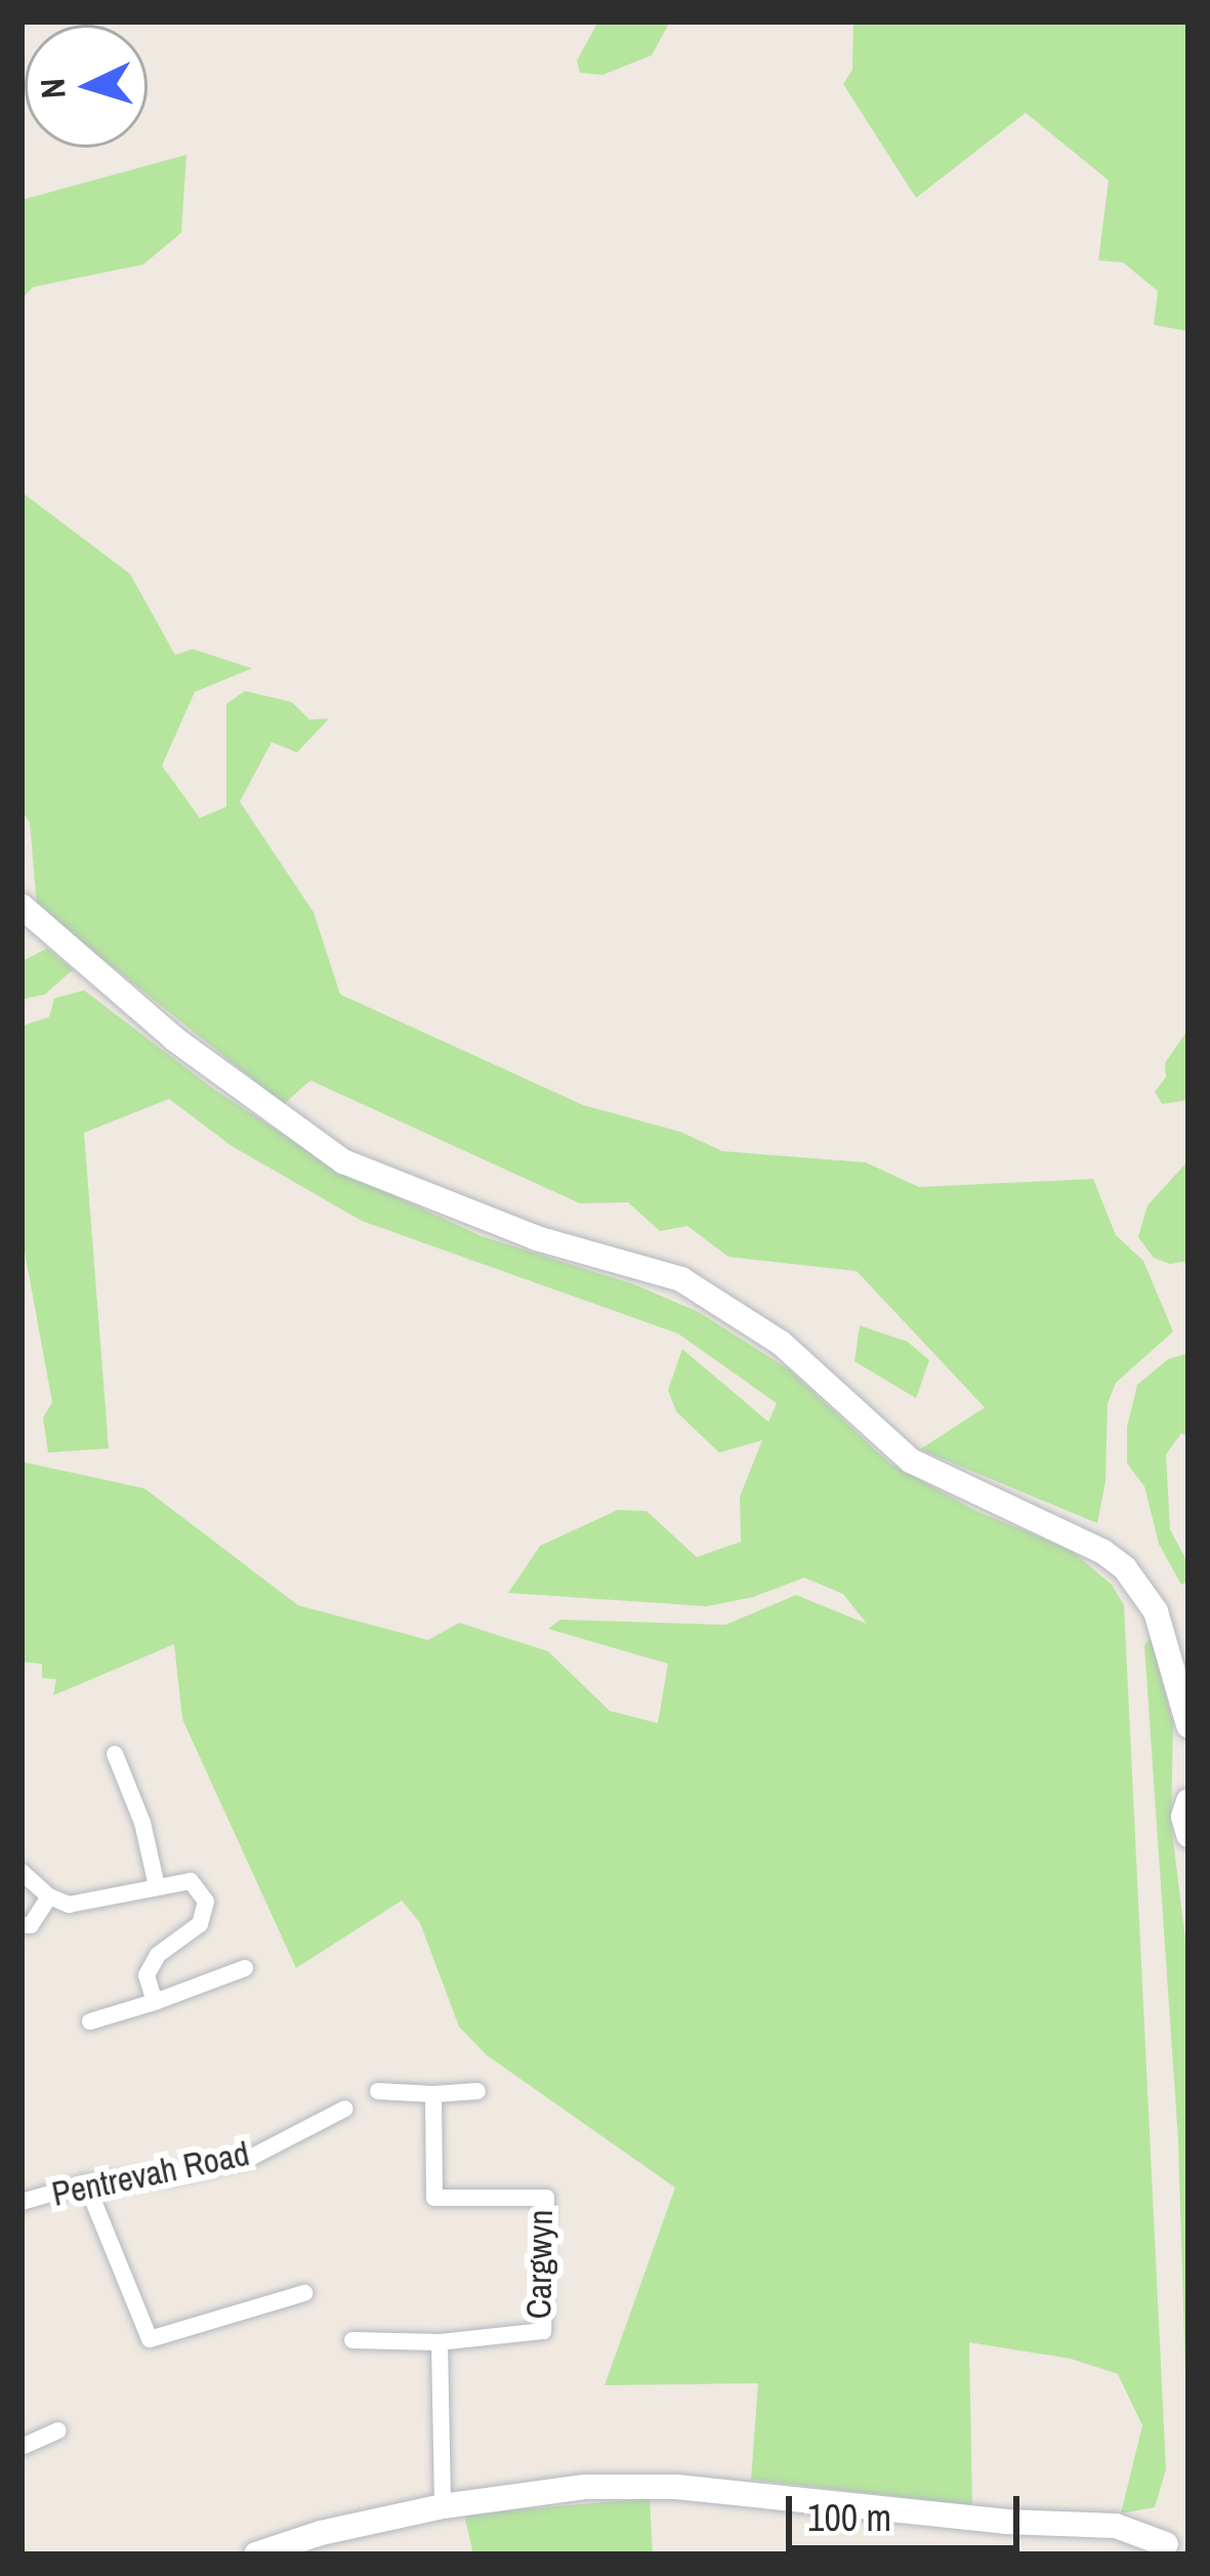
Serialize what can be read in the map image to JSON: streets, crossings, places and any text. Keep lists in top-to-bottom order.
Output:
{
  "streets": {
    "street": ["Pentrevah Road", "Cargwyn"]
  },
  "scale_bar": "100 m",
  "north": "left"
}
